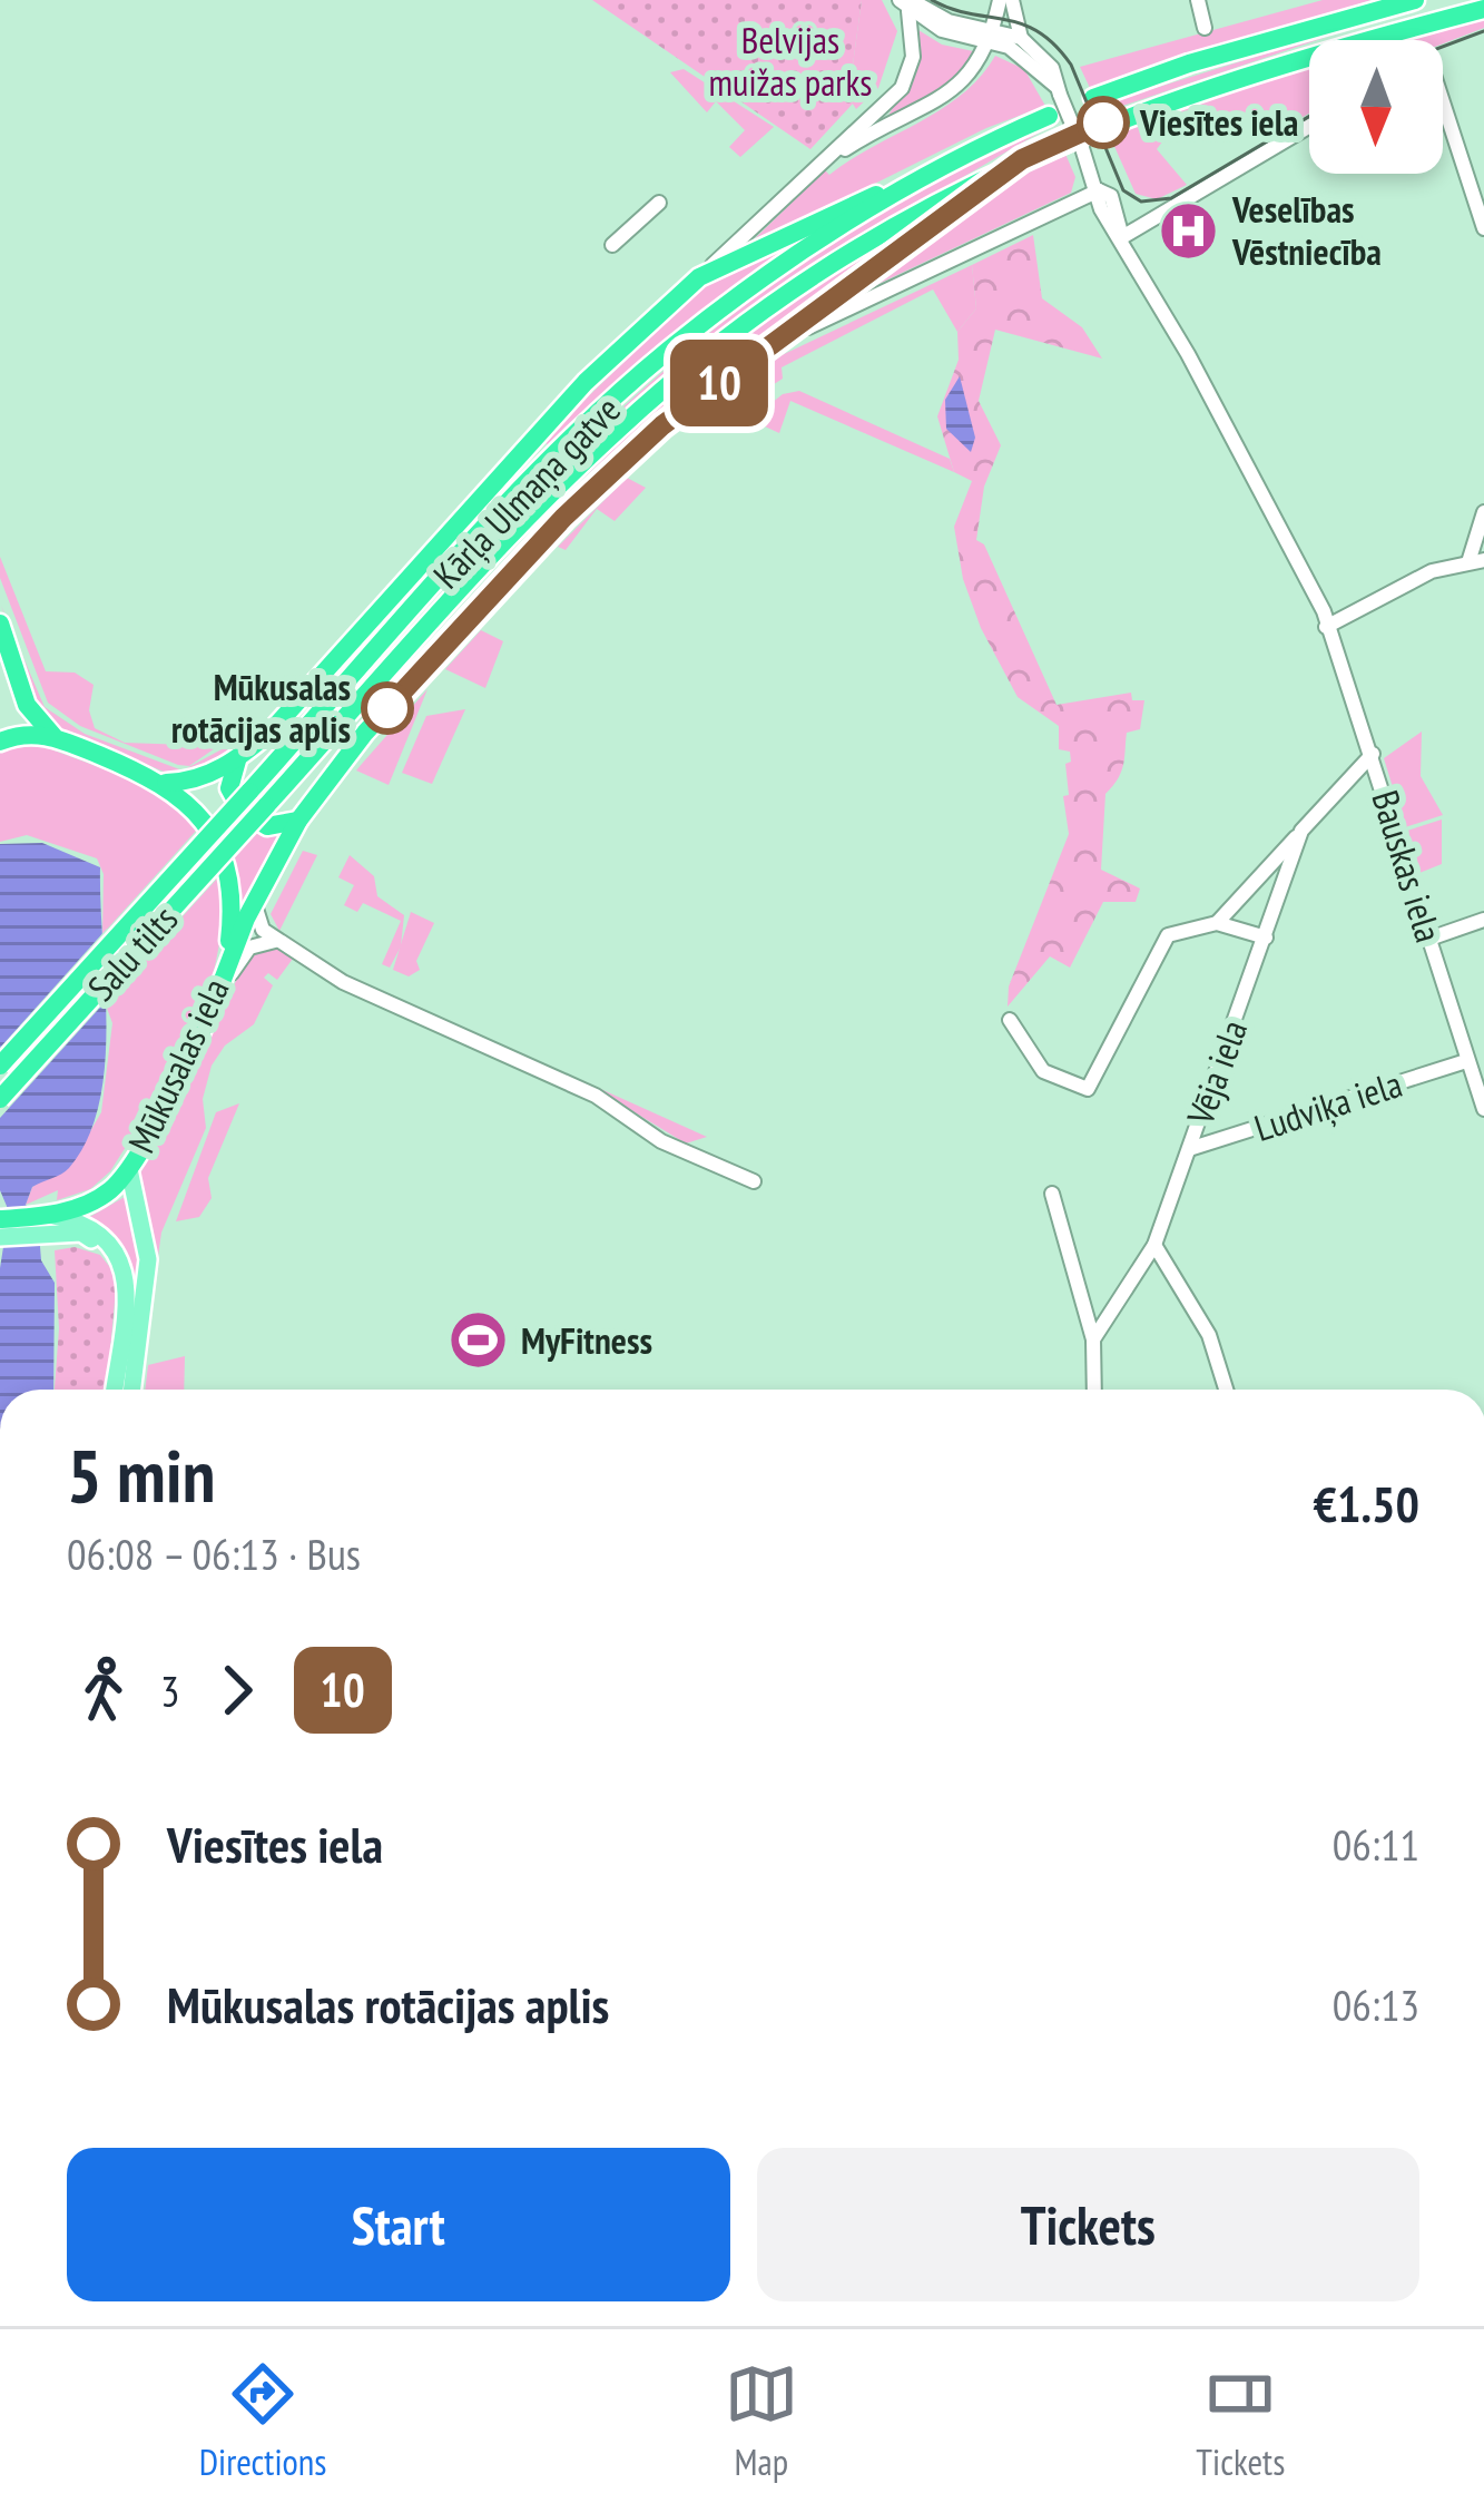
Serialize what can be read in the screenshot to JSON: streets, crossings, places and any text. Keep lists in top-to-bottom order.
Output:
{
  "streets": {
    "highway": ["Kārļa Ulmaņa gatve", "Salu tilts", "Mūkusalas iela"],
    "street": ["Bauskas iela", "Vēja iela", "Ludviķa iela"]
  },
  "crossings": [
    ["Kārļa Ulmaņa gatve", "Salu tilts"],
    ["Bauskas iela", "Vēja iela"],
    ["Bauskas iela", "Ludviķa iela"],
    ["Vēja iela", "Ludviķa iela"]
  ],
  "parks": ["Belvijas muižas parks"],
  "places": {
    "other": ["Viesītes iela", "Mūkusalas rotācijas aplis"],
    "hospital": ["Veselības Vēstniecība"],
    "sports": ["MyFitness"]
  },
  "lines": ["bus line 10"],
  "north": "bottom",
  "page": {
    "on_map": "10",
    "heading": ["5 min", "06:08 – 06:13 · Bus", "€1.50"],
    "legs": ["3", "10"],
    "list": [
      {
        "name": "Viesītes iela",
        "value": "06:11"
      },
      {
        "name": "Mūkusalas rotācijas aplis",
        "value": "06:13"
      }
    ],
    "buttons": ["Start", "Tickets"],
    "tabs": ["Directions", "Map", "Tickets"]
  }
}
